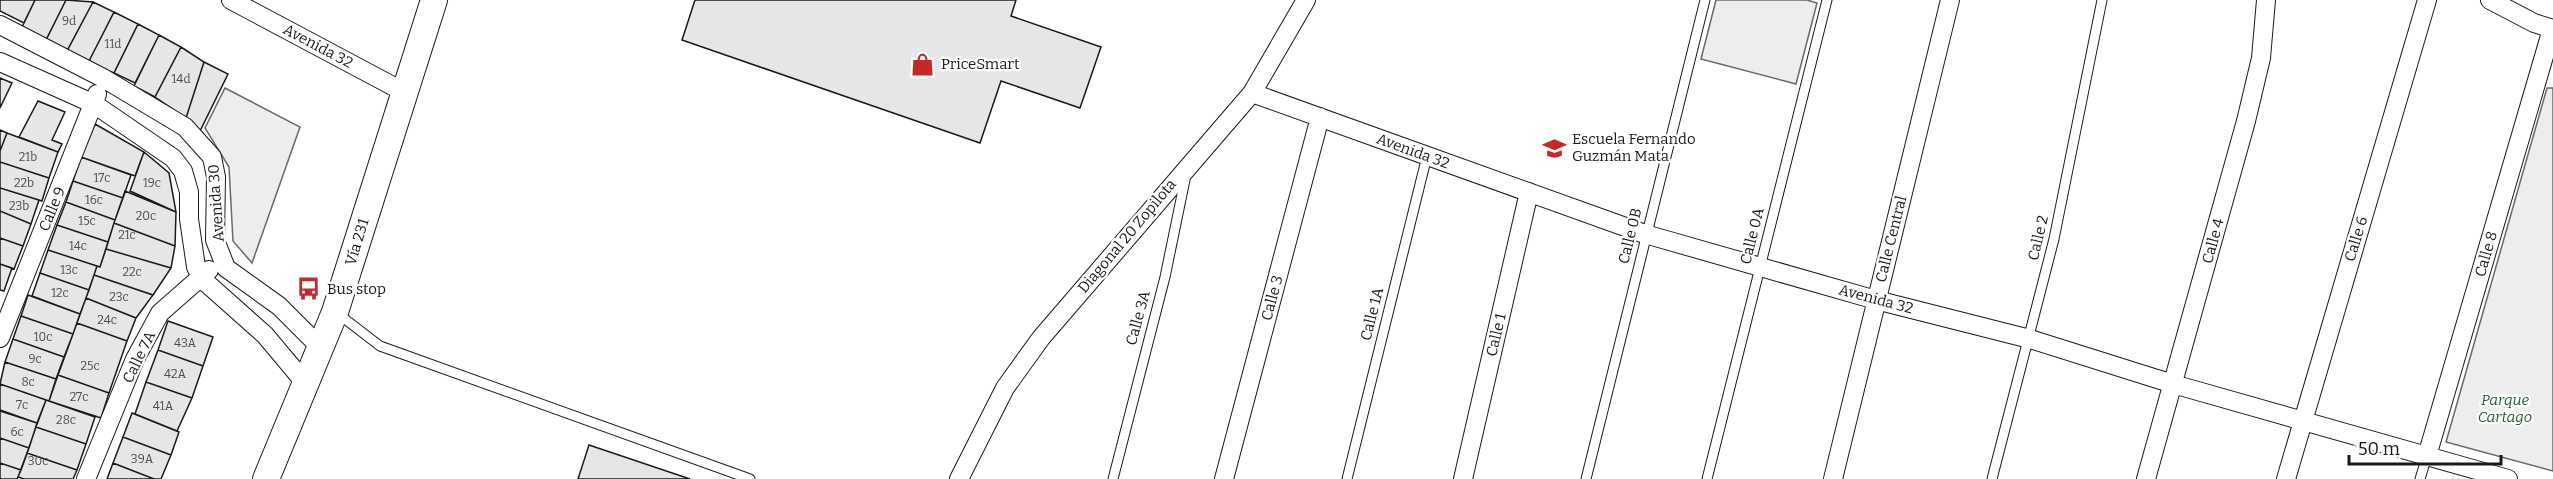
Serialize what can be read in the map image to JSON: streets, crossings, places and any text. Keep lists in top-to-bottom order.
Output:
{
  "streets": {
    "main road": ["Vía 231"],
    "street": [
      "Avenida 32",
      "Avenida 30",
      "Calle 9",
      "Diagonal 20 Zopilota",
      "Calle Central",
      "Calle 6",
      "Calle 4",
      "Calle 8",
      "Calle 3",
      "Calle 1",
      "Calle 7A"
    ],
    "lane": [
      "Calle 0B",
      "Calle 0A",
      "Calle 2",
      "Calle 1A",
      "Calle 3A"
    ]
  },
  "crossings": [
    ["Avenida 32", "Diagonal 20 Zopilota"],
    ["Avenida 32", "Calle 0B"],
    ["Avenida 32", "Calle 0A"],
    ["Avenida 32", "Calle 2"],
    ["Avenida 32", "Calle Central"],
    ["Avenida 32", "Calle 6"],
    ["Avenida 32", "Calle 4"],
    ["Avenida 32", "Vía 231"],
    ["Avenida 32", "Calle 8"],
    ["Avenida 32", "Calle 3"],
    ["Avenida 32", "Calle 1A"],
    ["Avenida 32", "Calle 1"],
    ["Avenida 30", "Calle 9"],
    ["Avenida 30", "Vía 231"],
    ["Avenida 30", "Calle 7A"],
    ["Diagonal 20 Zopilota", "Calle 3A"]
  ],
  "parks": ["Parque Cartago"],
  "places": {
    "shop": ["PriceSmart"],
    "school or university": ["Escuela Fernando Guzmán Mata"],
    "bus stop": ["Bus stop"]
  },
  "house_numbers": [
    "9d",
    "11d",
    "14d",
    "21b",
    "17c",
    "22b",
    "19c",
    "16c",
    "23b",
    "20c",
    "15c",
    "21c",
    "14c",
    "13c",
    "22c",
    "12c",
    "23c",
    "24c",
    "10c",
    "43A",
    "9c",
    "25c",
    "42A",
    "8c",
    "27c",
    "7c",
    "41A",
    "28c",
    "6c",
    "39A",
    "30c"
  ],
  "scale_bar": "50 m"
}
